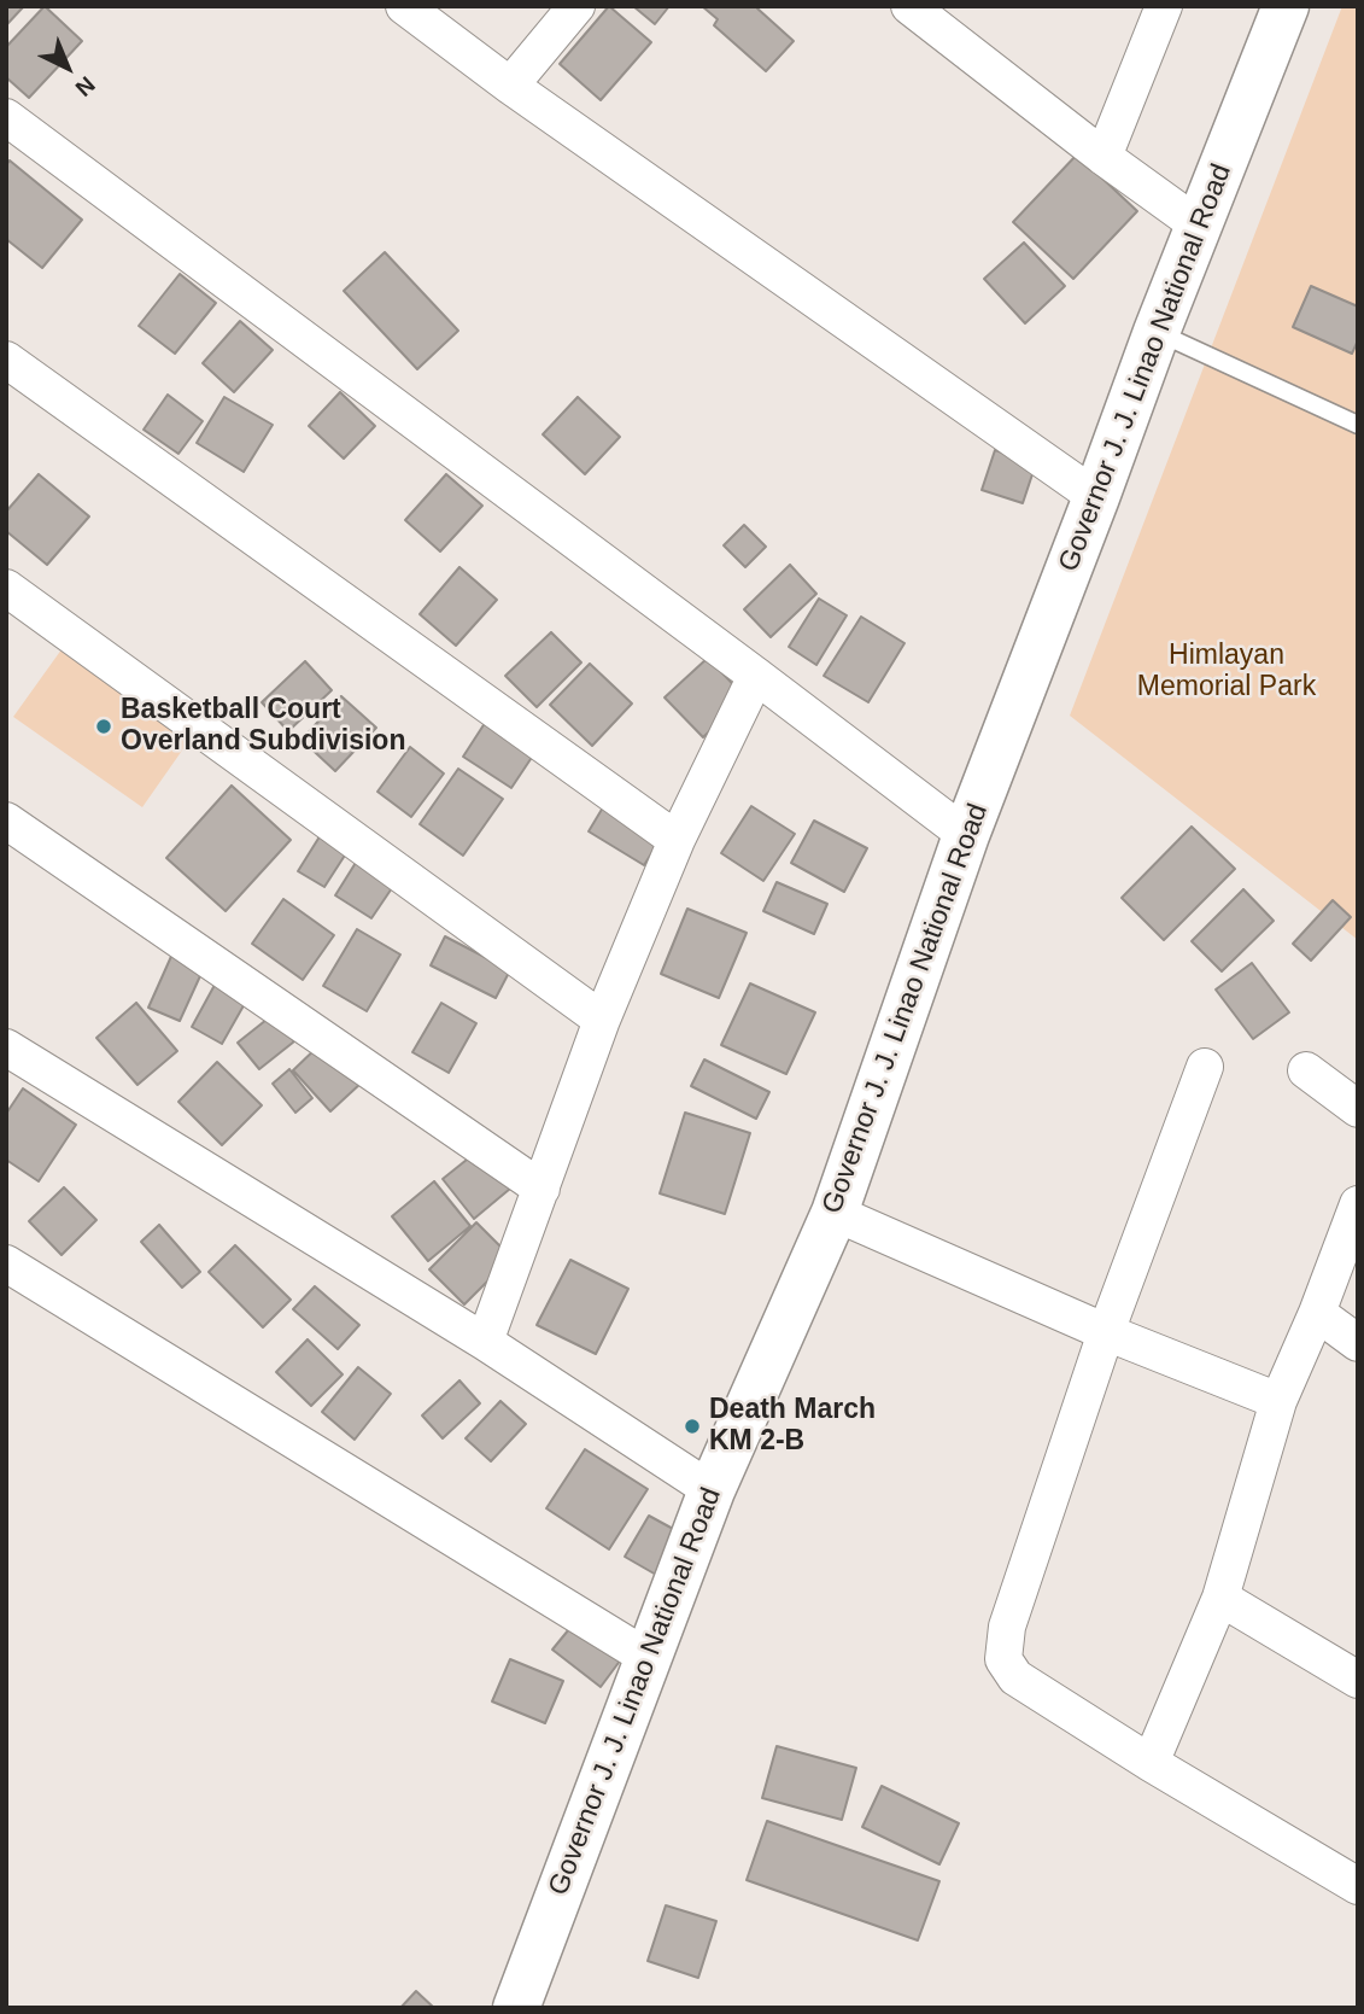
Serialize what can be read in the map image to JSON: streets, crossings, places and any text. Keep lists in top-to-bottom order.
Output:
{
  "streets": {
    "main road": ["Governor J. J. Linao National Road"]
  },
  "parks": ["Himlayan Memorial Park"],
  "places": ["Basketball Court Overland Subdivision", "Death March KM 2-B"],
  "north": "bottom right"
}
